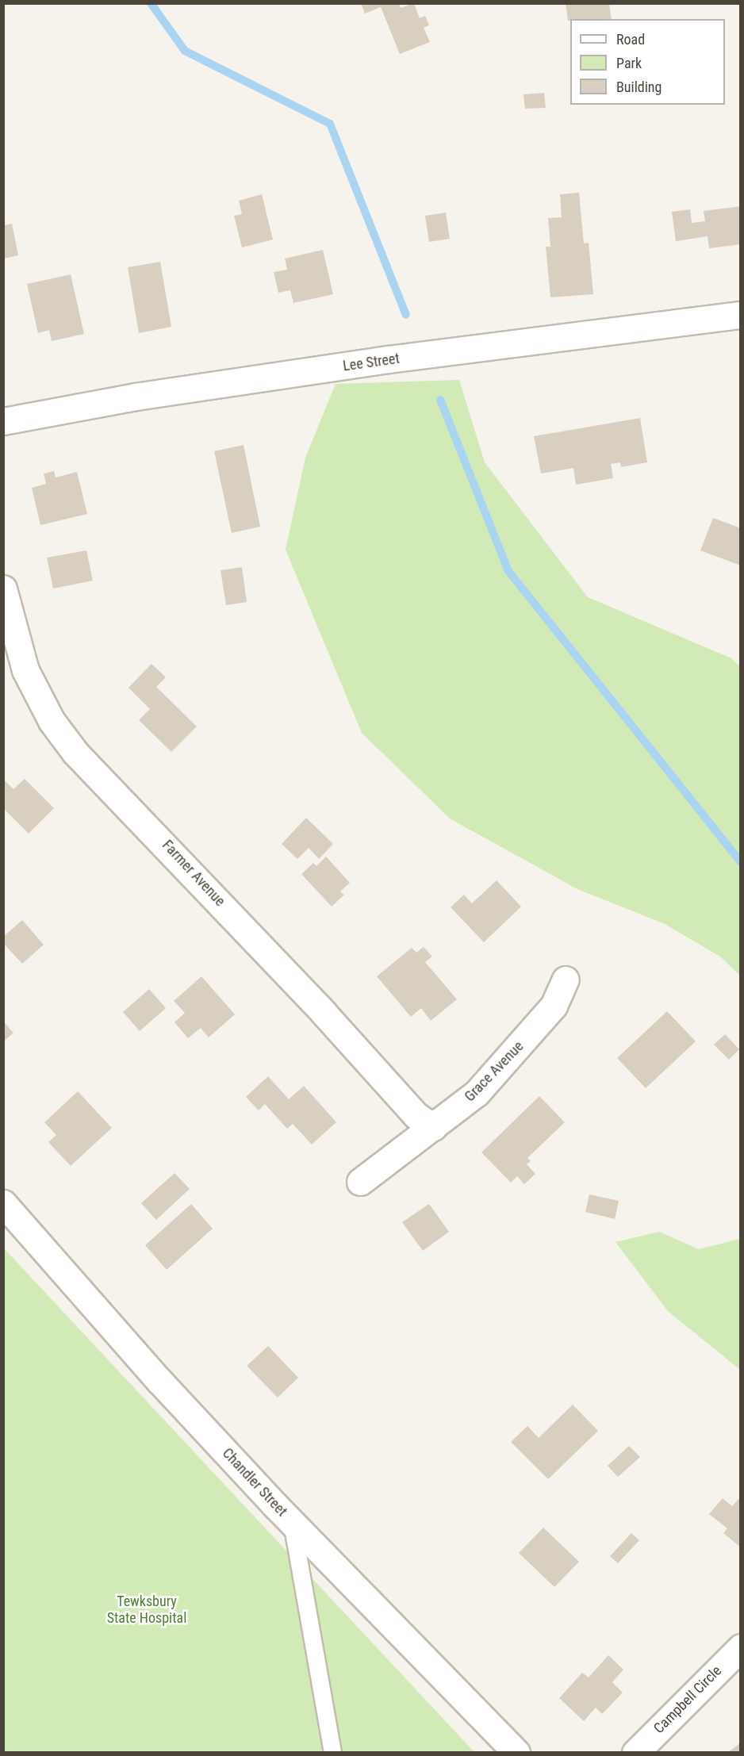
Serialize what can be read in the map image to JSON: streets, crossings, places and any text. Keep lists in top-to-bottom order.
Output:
{
  "streets": {
    "street": [
      "Lee Street",
      "Farmer Avenue",
      "Grace Avenue",
      "Chandler Street",
      "Campbell Circle"
    ]
  },
  "crossings": [
    ["Farmer Avenue", "Grace Avenue"]
  ],
  "parks": ["Tewksbury State Hospital"],
  "legend": ["Road", "Park", "Building"]
}
